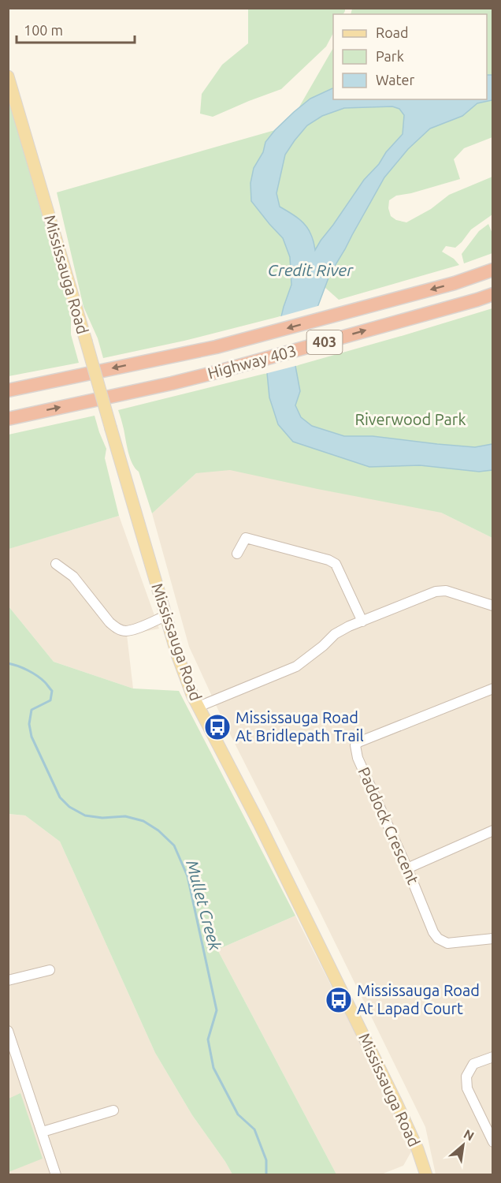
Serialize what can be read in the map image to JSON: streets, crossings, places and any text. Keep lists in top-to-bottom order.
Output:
{
  "streets": {
    "highway": ["403", "Highway 403"],
    "main road": ["Mississauga Road"],
    "street": ["Paddock Crescent"]
  },
  "water": ["Credit River", "Mullet Creek"],
  "parks": ["Riverwood Park"],
  "places": {
    "bus stop": ["Mississauga Road At Bridlepath Trail", "Mississauga Road At Lapad Court"]
  },
  "legend": ["Road", "Park", "Water"],
  "scale_bar": "100 m",
  "north": "top right"
}
